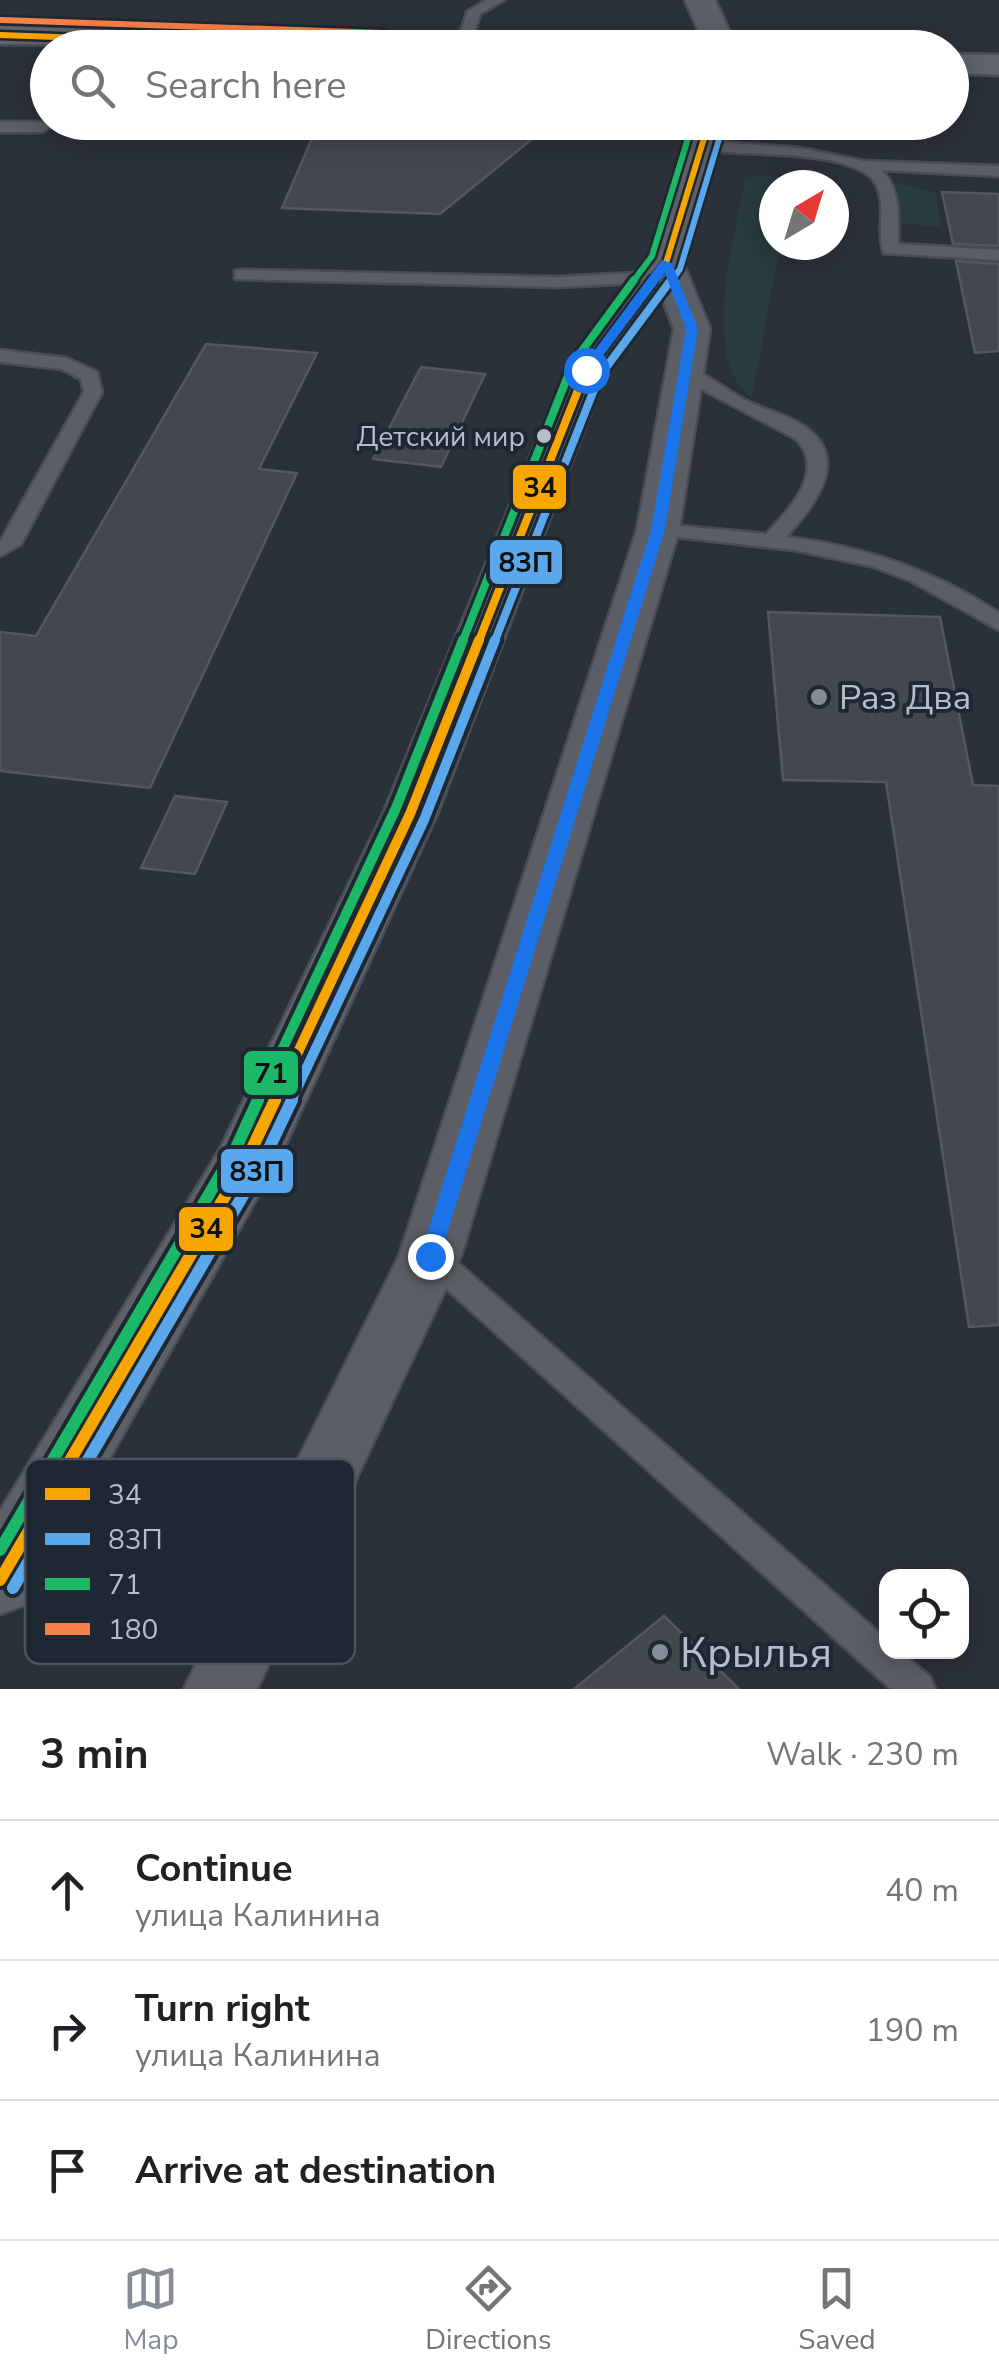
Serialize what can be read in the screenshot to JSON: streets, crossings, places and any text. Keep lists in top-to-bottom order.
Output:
{
  "places": ["Детский мир", "Раз Два", "Крылья"],
  "lines": [
    "transit line 180",
    "transit line 34",
    "transit line 83П",
    "transit line 71"
  ],
  "legend": [
    "34",
    "83П",
    "71",
    "180"
  ],
  "north": "top right",
  "page": {
    "search": "Search here",
    "heading": ["3 min", "Walk · 230 m"],
    "list": [
      ["Continue", "улица Калинина", "40 m"],
      ["Turn right", "улица Калинина", "190 m"],
      "Arrive at destination"
    ],
    "nav": ["Map", "Directions", "Saved"]
  }
}
